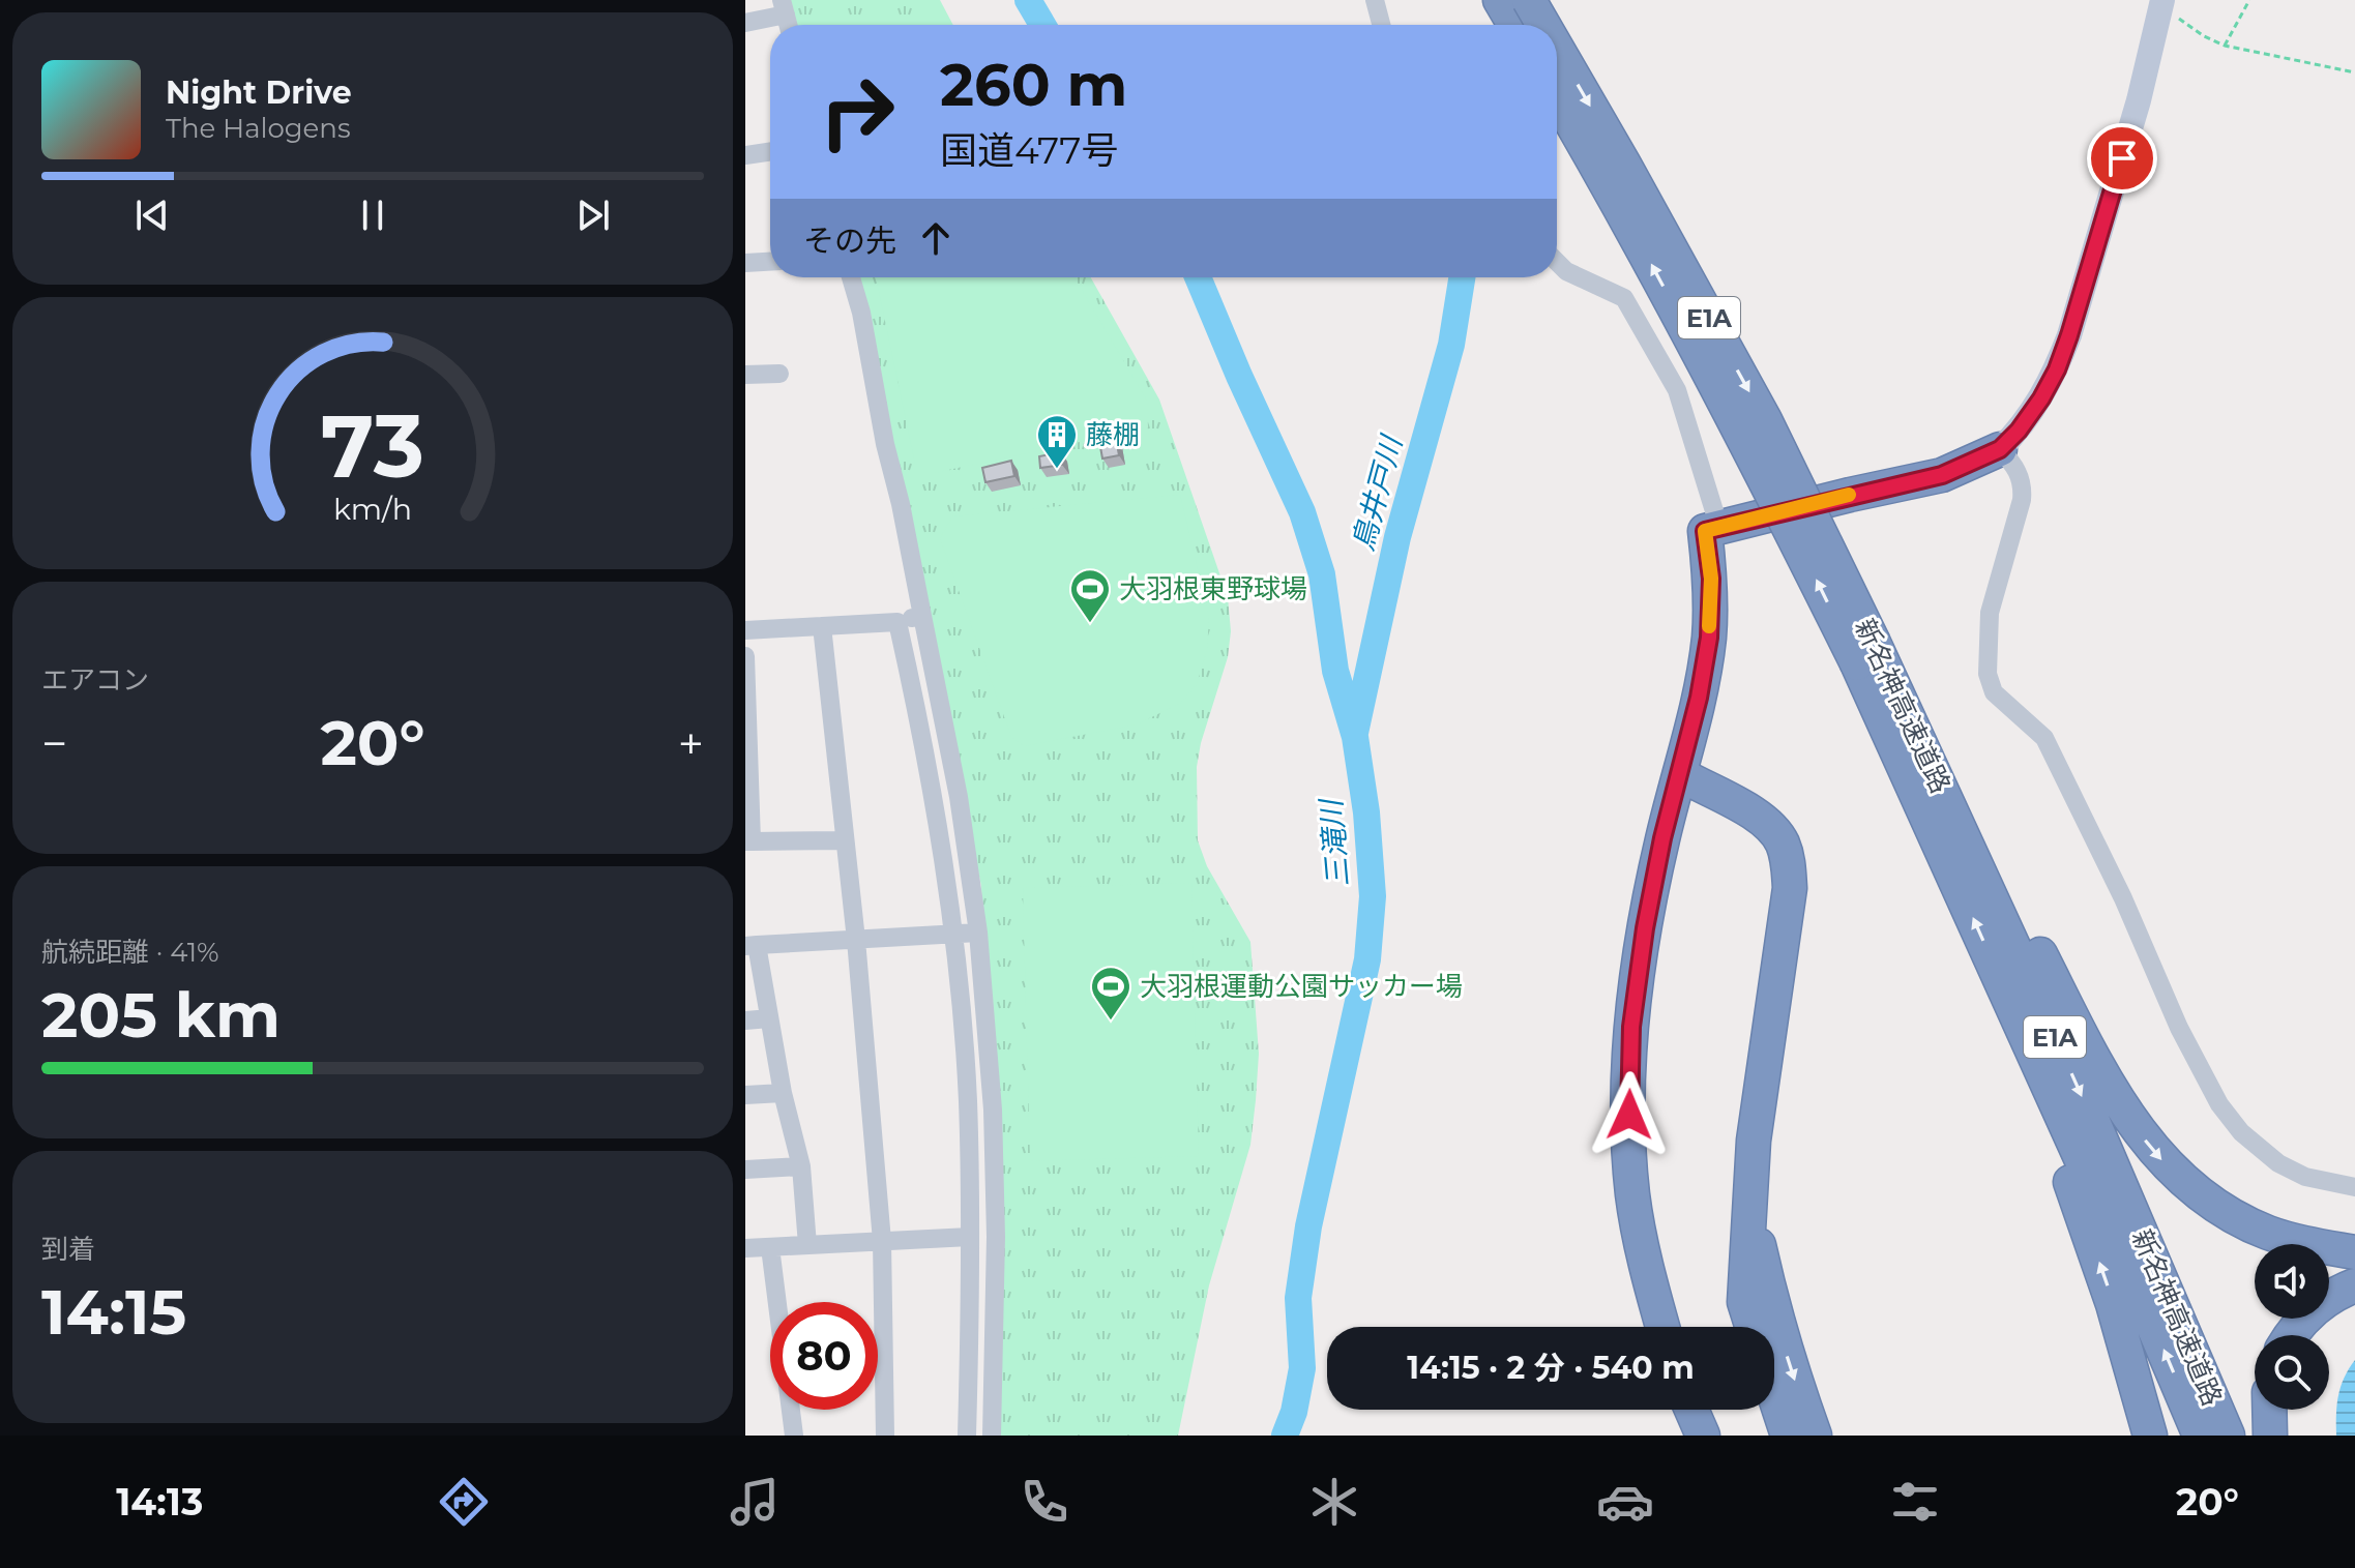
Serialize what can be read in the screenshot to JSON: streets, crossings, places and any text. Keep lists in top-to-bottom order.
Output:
{
  "streets": {
    "highway": ["E1A", "新名神高速道路"]
  },
  "water": ["鳥井戸川", "三滝川"],
  "places": {
    "building": ["藤棚"],
    "sports": ["大羽根東野球場", "大羽根運動公園サッカー場"]
  },
  "page": {
    "turn": ["260 m", "国道477号"],
    "song": ["Night Drive", "The Halogens"],
    "then": "その先",
    "tile": [
      "エアコン",
      ["航続距離 · 41%", "205 km"],
      ["到着", "14:15"]
    ],
    "heat": ["−", "20°", "+"],
    "limit": "80",
    "trip": "14:15 · 2 分 · 540 m",
    "tabs": ["14:13", "20°"],
    "gauge": ["73", "km/h"]
  }
}
